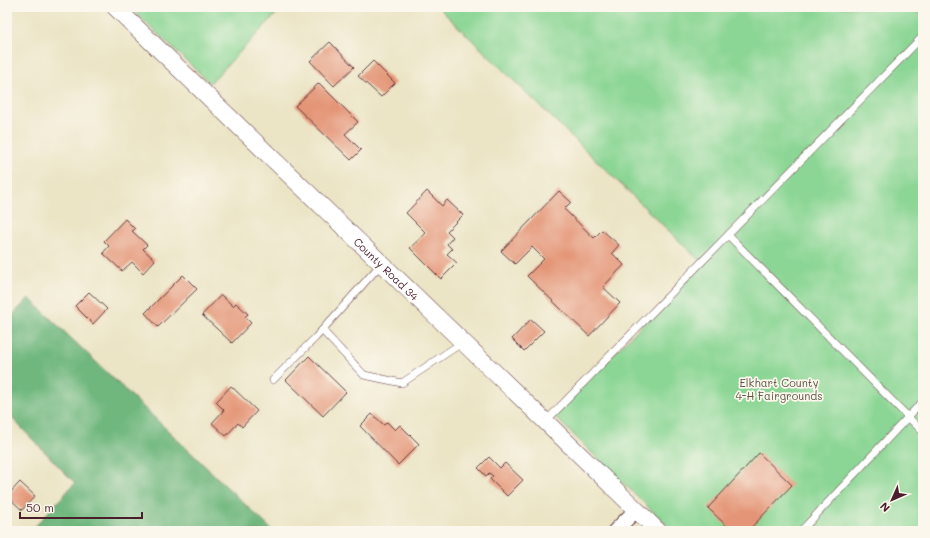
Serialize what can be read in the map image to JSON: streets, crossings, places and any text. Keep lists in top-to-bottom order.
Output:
{
  "streets": {
    "street": ["County Road 34"]
  },
  "parks": ["Elkhart County 4-H Fairgrounds"],
  "scale_bar": "50 m",
  "north": "bottom left"
}
